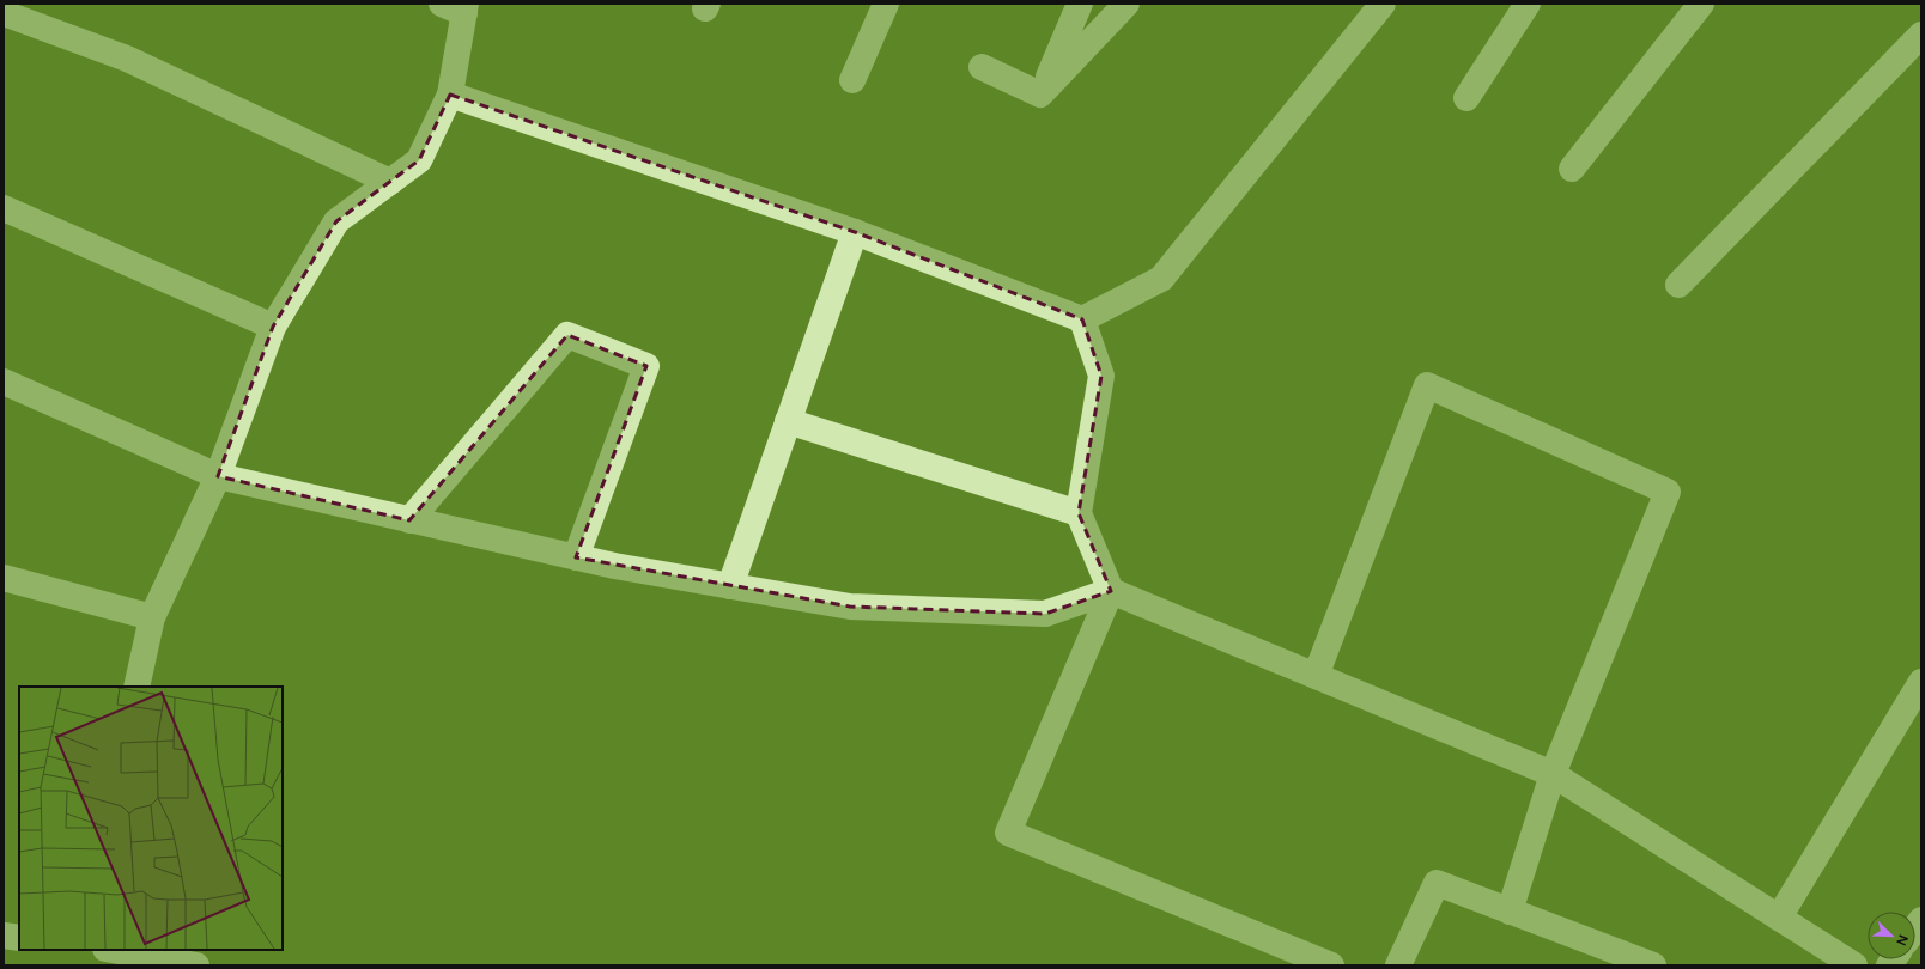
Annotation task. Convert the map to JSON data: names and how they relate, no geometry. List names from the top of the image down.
{
  "north": "bottom right"
}
